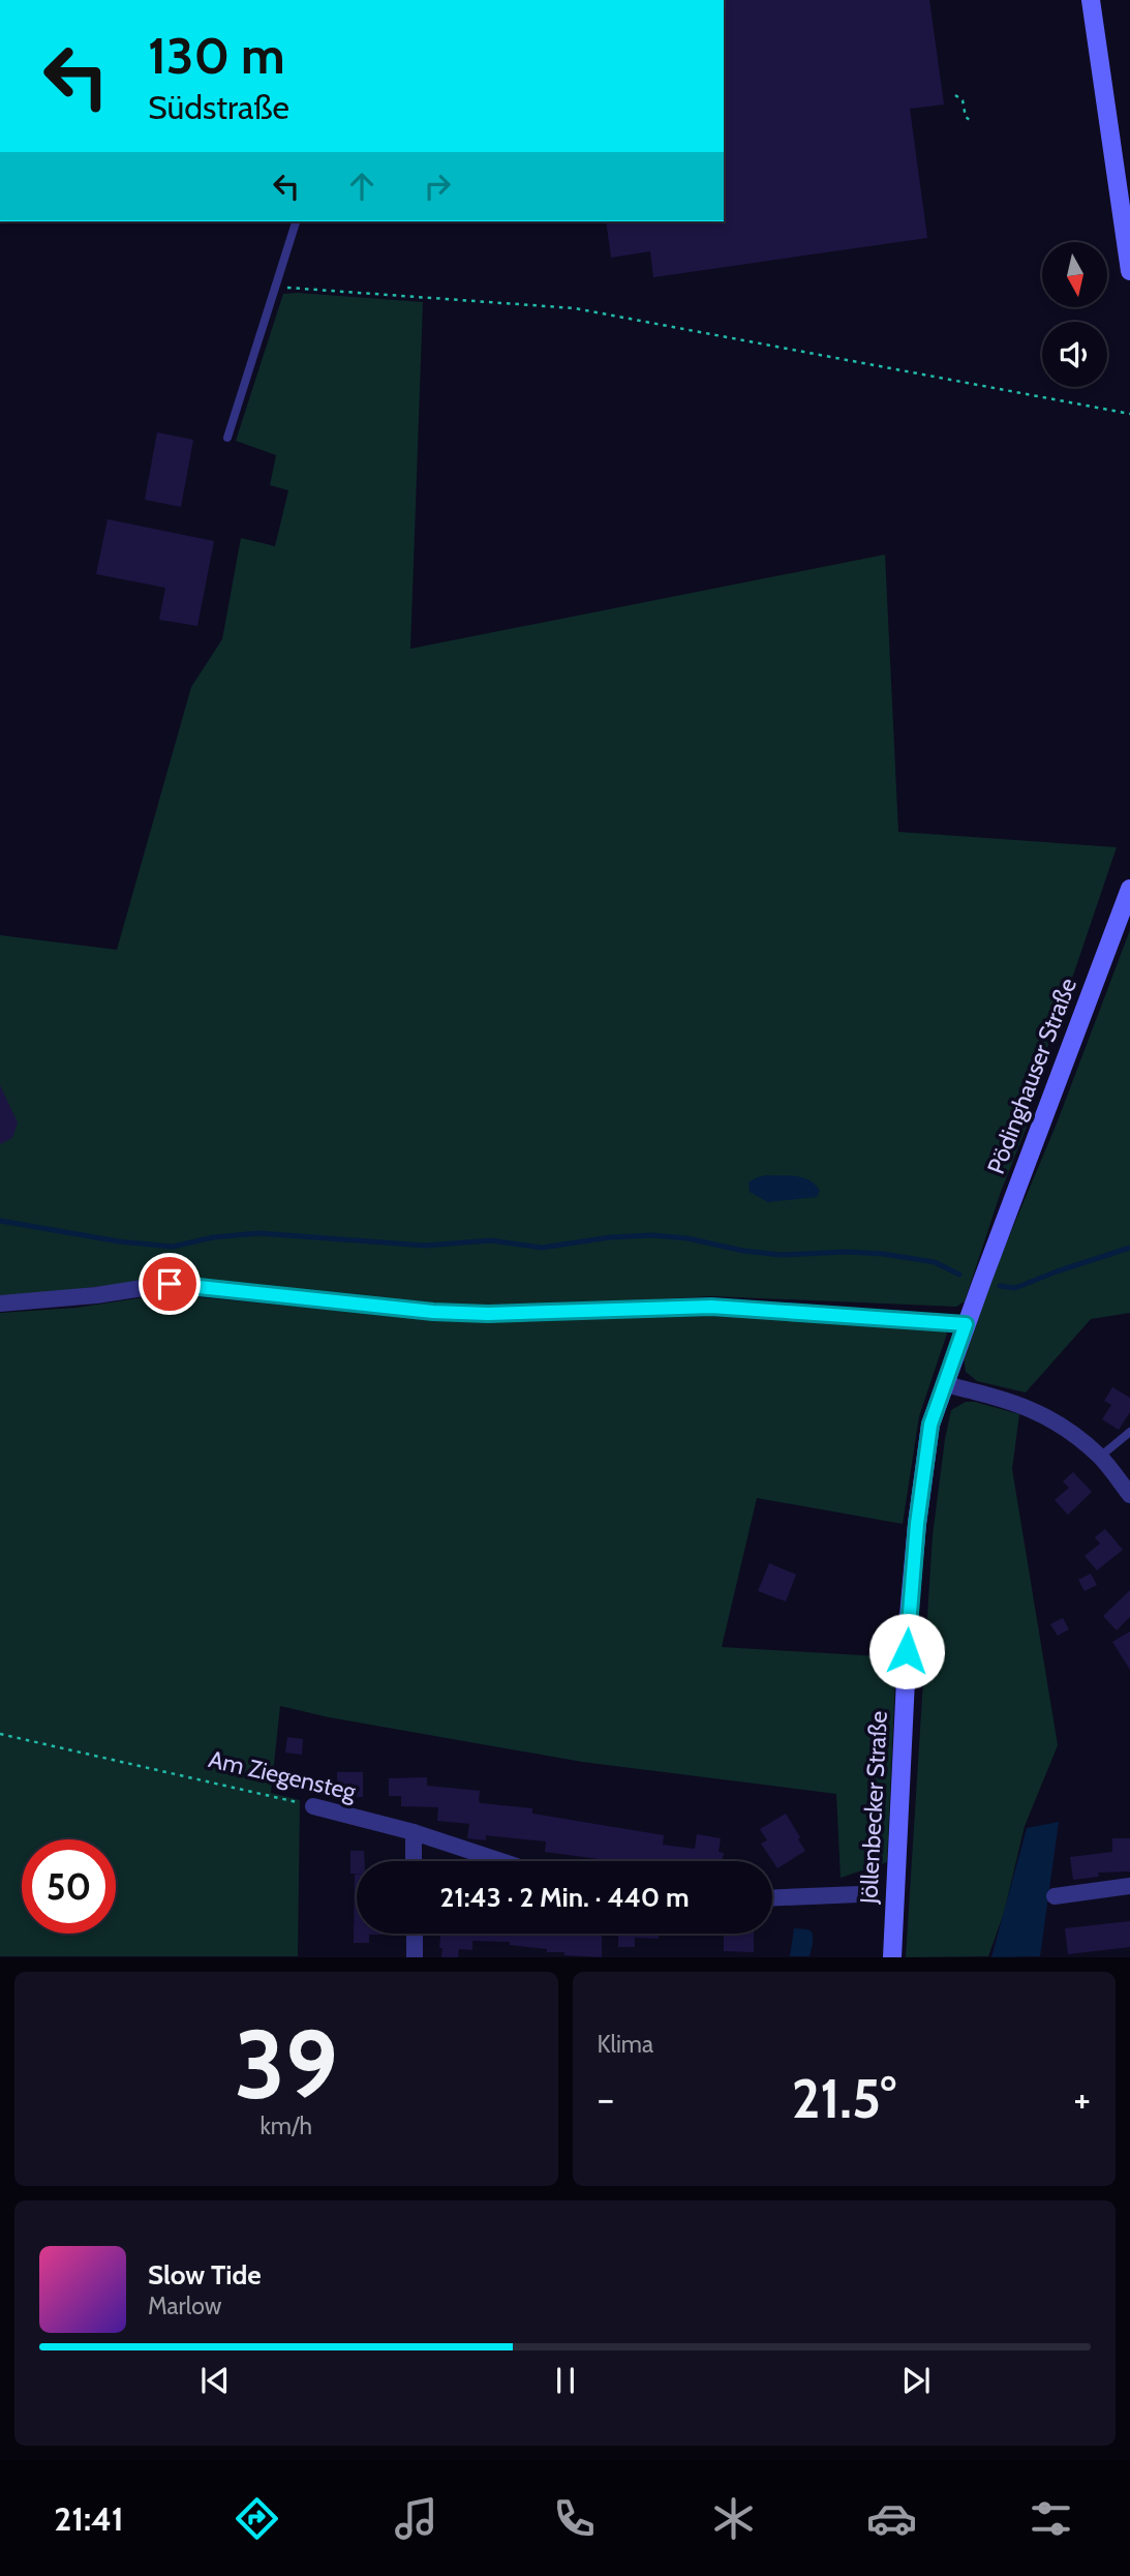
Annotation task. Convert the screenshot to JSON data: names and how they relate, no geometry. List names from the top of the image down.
{
  "streets": {
    "main road": ["Pödinghauser Straße", "Jöllenbecker Straße"],
    "street": ["Am Ziegensteg"]
  },
  "crossings": [
    ["Pödinghauser Straße", "Jöllenbecker Straße"]
  ],
  "north": "bottom",
  "page": {
    "turn": ["130 m", "Südstraße"],
    "limit": "50",
    "trip": "21:43 · 2 Min. · 440 m",
    "tile": [
      ["39", "km/h"],
      "Klima"
    ],
    "heat": ["−", "21.5°", "+"],
    "song": ["Slow Tide", "Marlow"],
    "tabs": "21:41"
  }
}
